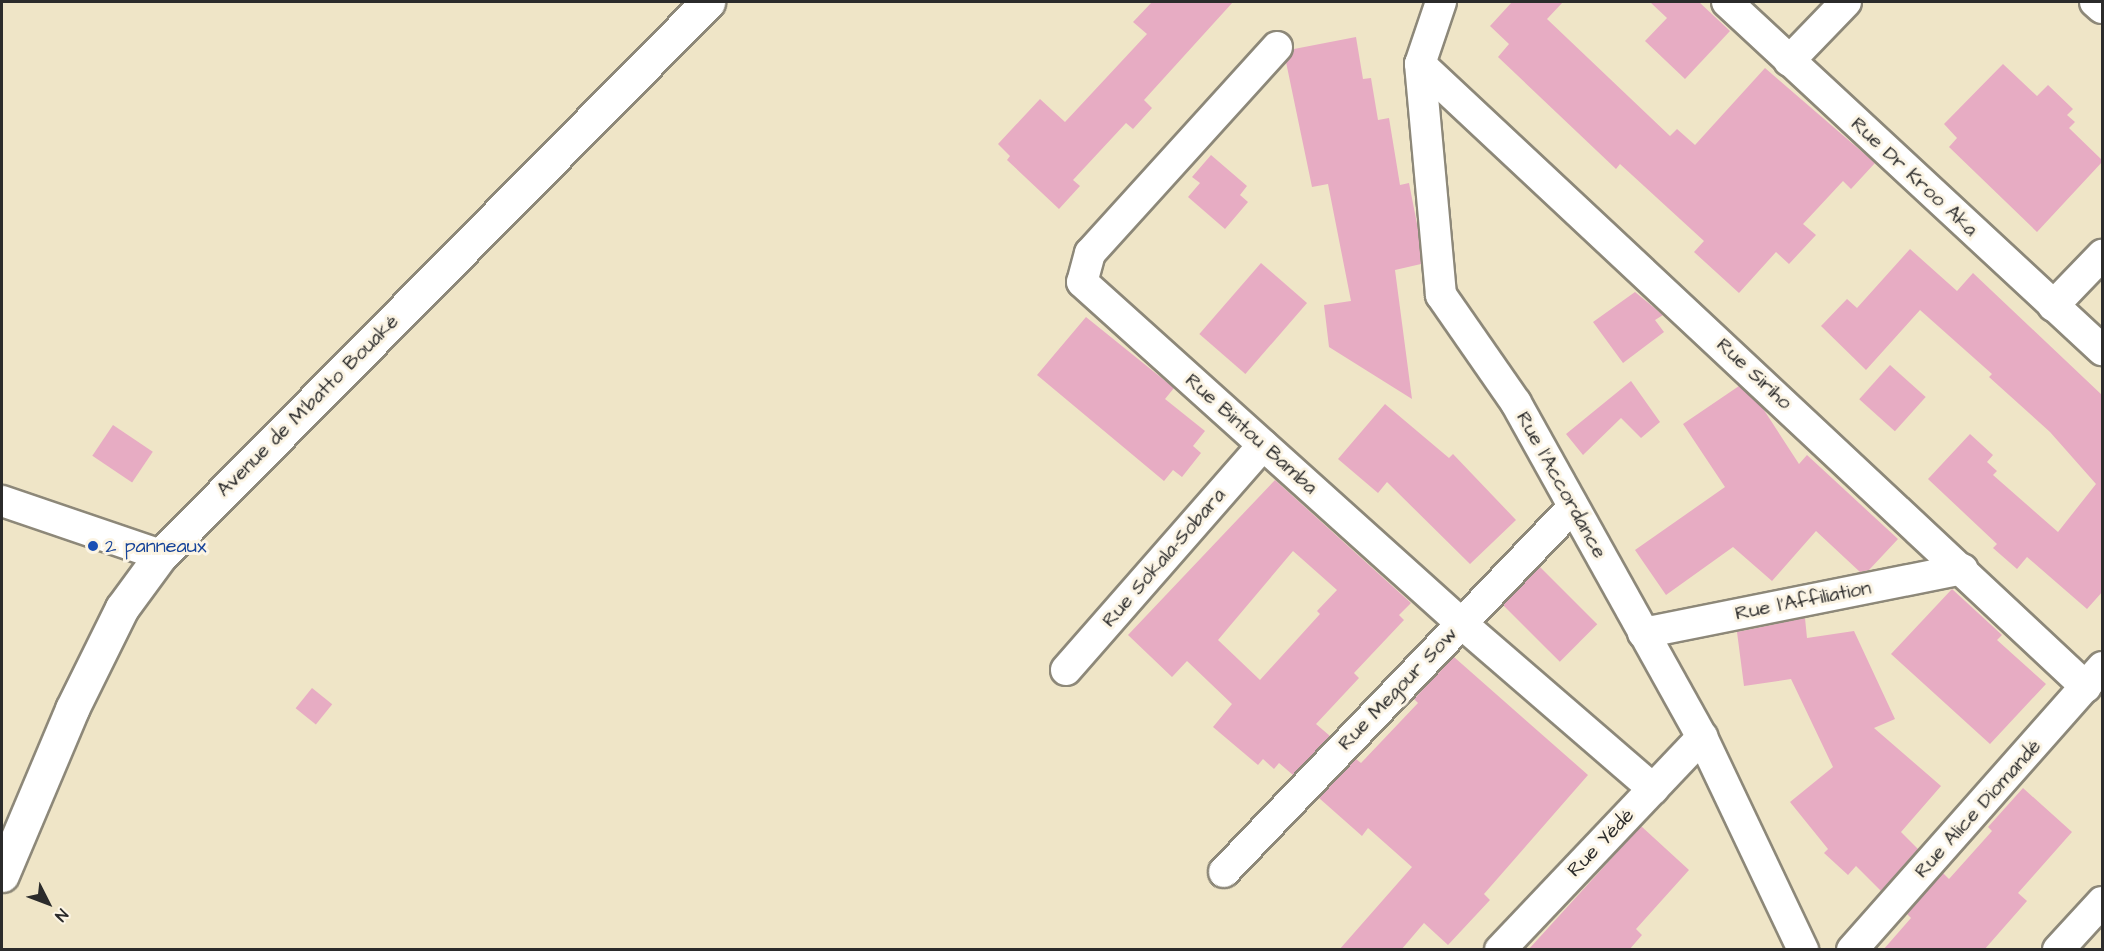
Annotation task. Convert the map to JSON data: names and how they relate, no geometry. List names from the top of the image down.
{
  "streets": {
    "street": [
      "Rue Dr Kroo Aka",
      "Rue Siriho",
      "Avenue de M'batto Bouaké",
      "Rue Bintou Bamba",
      "Rue l'Accordance",
      "Rue Sokala-Sobara",
      "Rue l'Affiliation",
      "Rue Megour Sow",
      "Rue Alice Diomandé",
      "Rue Yédé"
    ]
  },
  "crossings": [
    ["Rue Siriho", "Rue l'Accordance"],
    ["Rue Siriho", "Rue l'Affiliation"],
    ["Rue Siriho", "Rue Alice Diomandé"],
    ["Rue Bintou Bamba", "Rue Sokala-Sobara"],
    ["Rue Bintou Bamba", "Rue Megour Sow"],
    ["Rue Bintou Bamba", "Rue Yédé"],
    ["Rue l'Accordance", "Rue l'Affiliation"],
    ["Rue l'Accordance", "Rue Megour Sow"],
    ["Rue l'Accordance", "Rue Yédé"]
  ],
  "places": ["2 panneaux"],
  "north": "bottom right"
}
